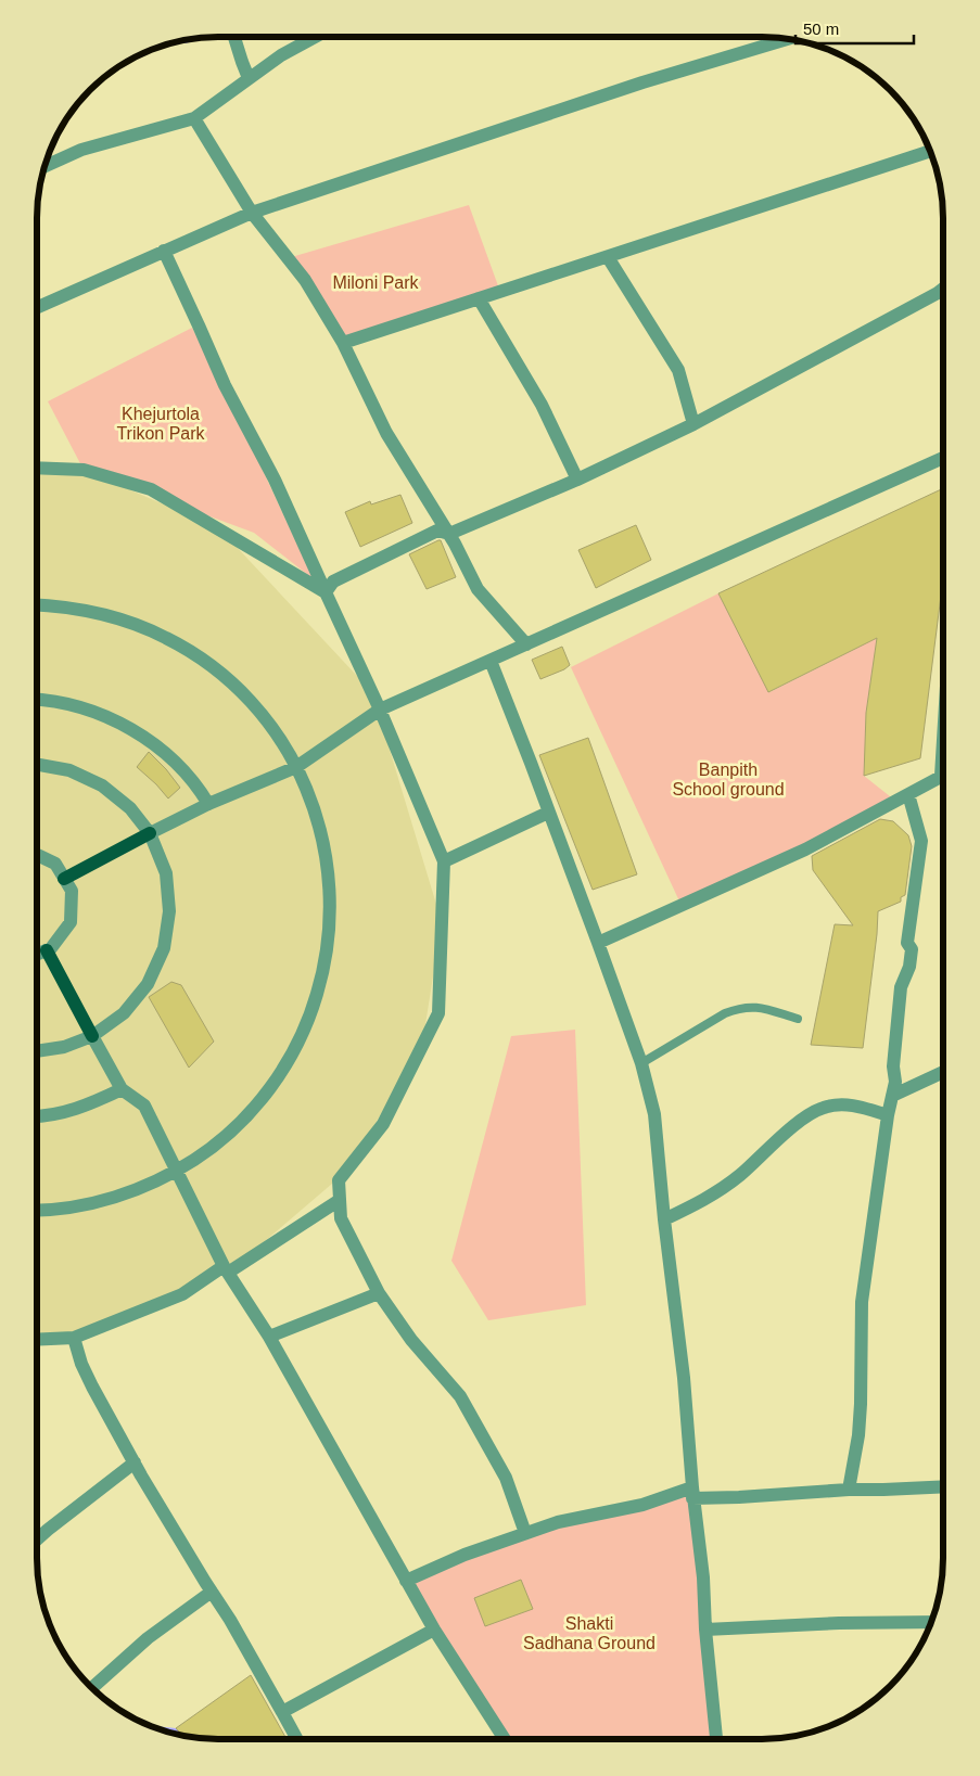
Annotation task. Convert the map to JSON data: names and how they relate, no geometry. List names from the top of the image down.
{
  "parks": [
    "Miloni Park",
    "Khejurtola Trikon Park",
    "Banpith School ground",
    "Shakti Sadhana Ground"
  ],
  "scale_bar": "50 m"
}
